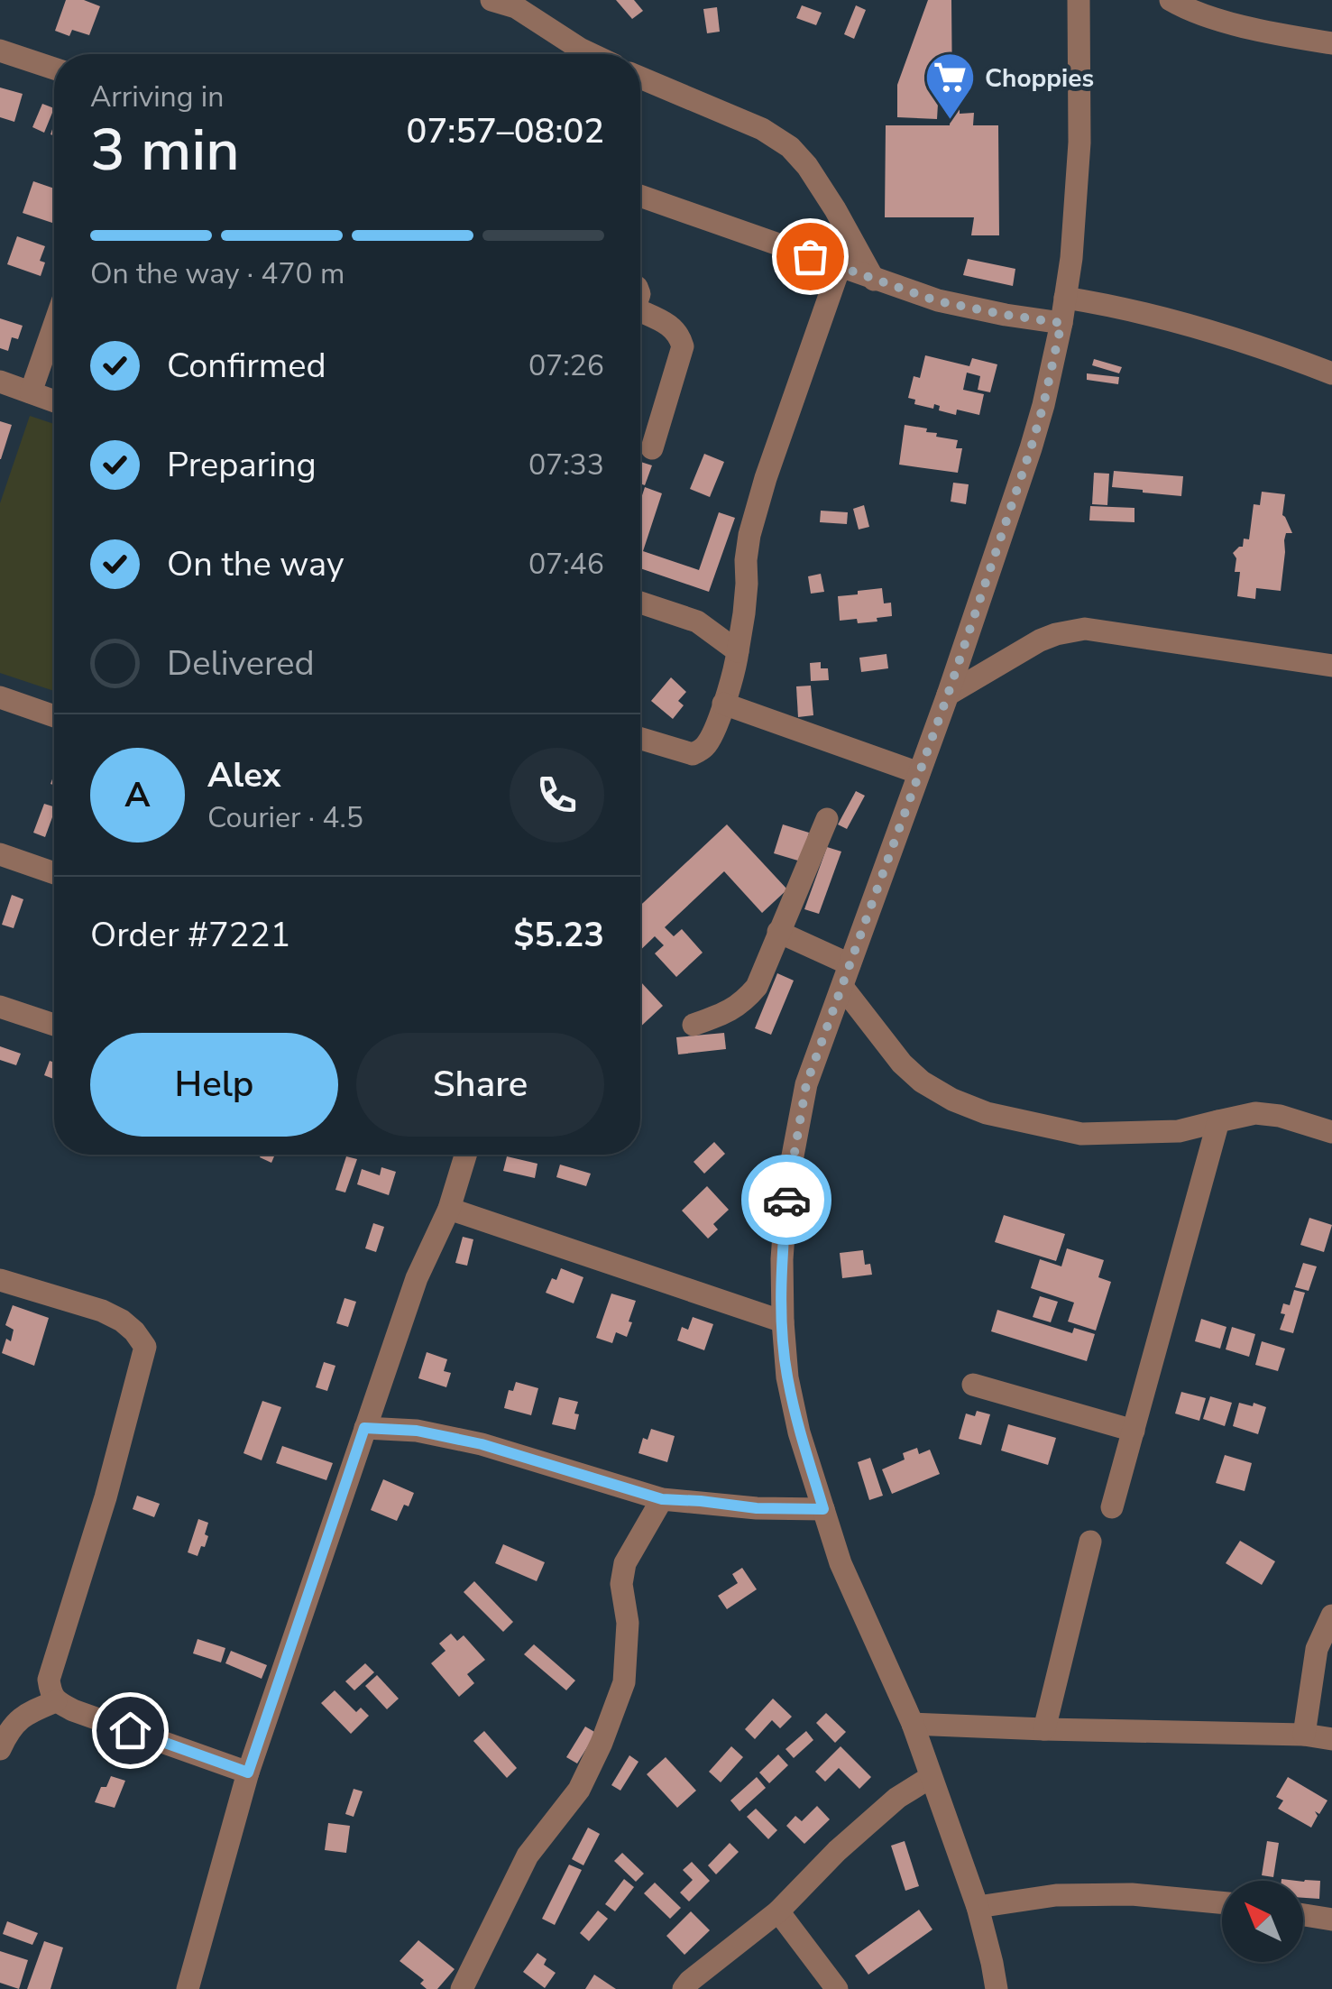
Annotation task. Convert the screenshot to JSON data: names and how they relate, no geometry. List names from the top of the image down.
{
  "places": {
    "supermarket": ["Choppies"]
  },
  "north": "top left",
  "page": {
    "heading": ["3 min", "Arriving in", "07:57–08:02"],
    "panel": [
      "Alex",
      "Courier · 4.5",
      "Order #7221",
      "$5.23"
    ],
    "bar": "On the way · 470 m",
    "list": [
      ["Confirmed", "07:26"],
      ["Preparing", "07:33"],
      ["On the way", "07:46"],
      "Delivered"
    ],
    "round": "A",
    "buttons": ["Help", "Share"]
  }
}
